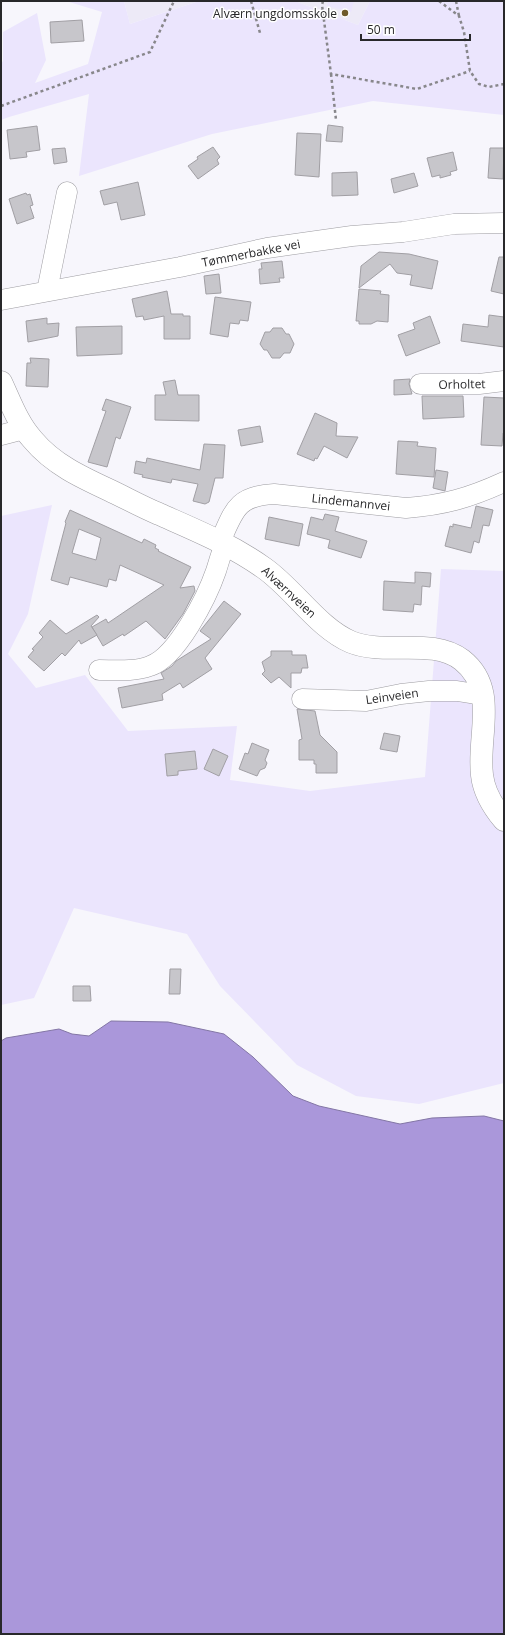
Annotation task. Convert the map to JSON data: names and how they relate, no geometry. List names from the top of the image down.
{
  "streets": {
    "main road": ["Alværnveien"],
    "street": [
      "Tømmerbakke vei",
      "Orholtet",
      "Lindemannvei",
      "Leinveien"
    ]
  },
  "crossings": [
    ["Lindemannvei", "Alværnveien"],
    ["Alværnveien", "Leinveien"]
  ],
  "places": ["Alværn ungdomsskole"],
  "scale_bar": "50 m"
}
